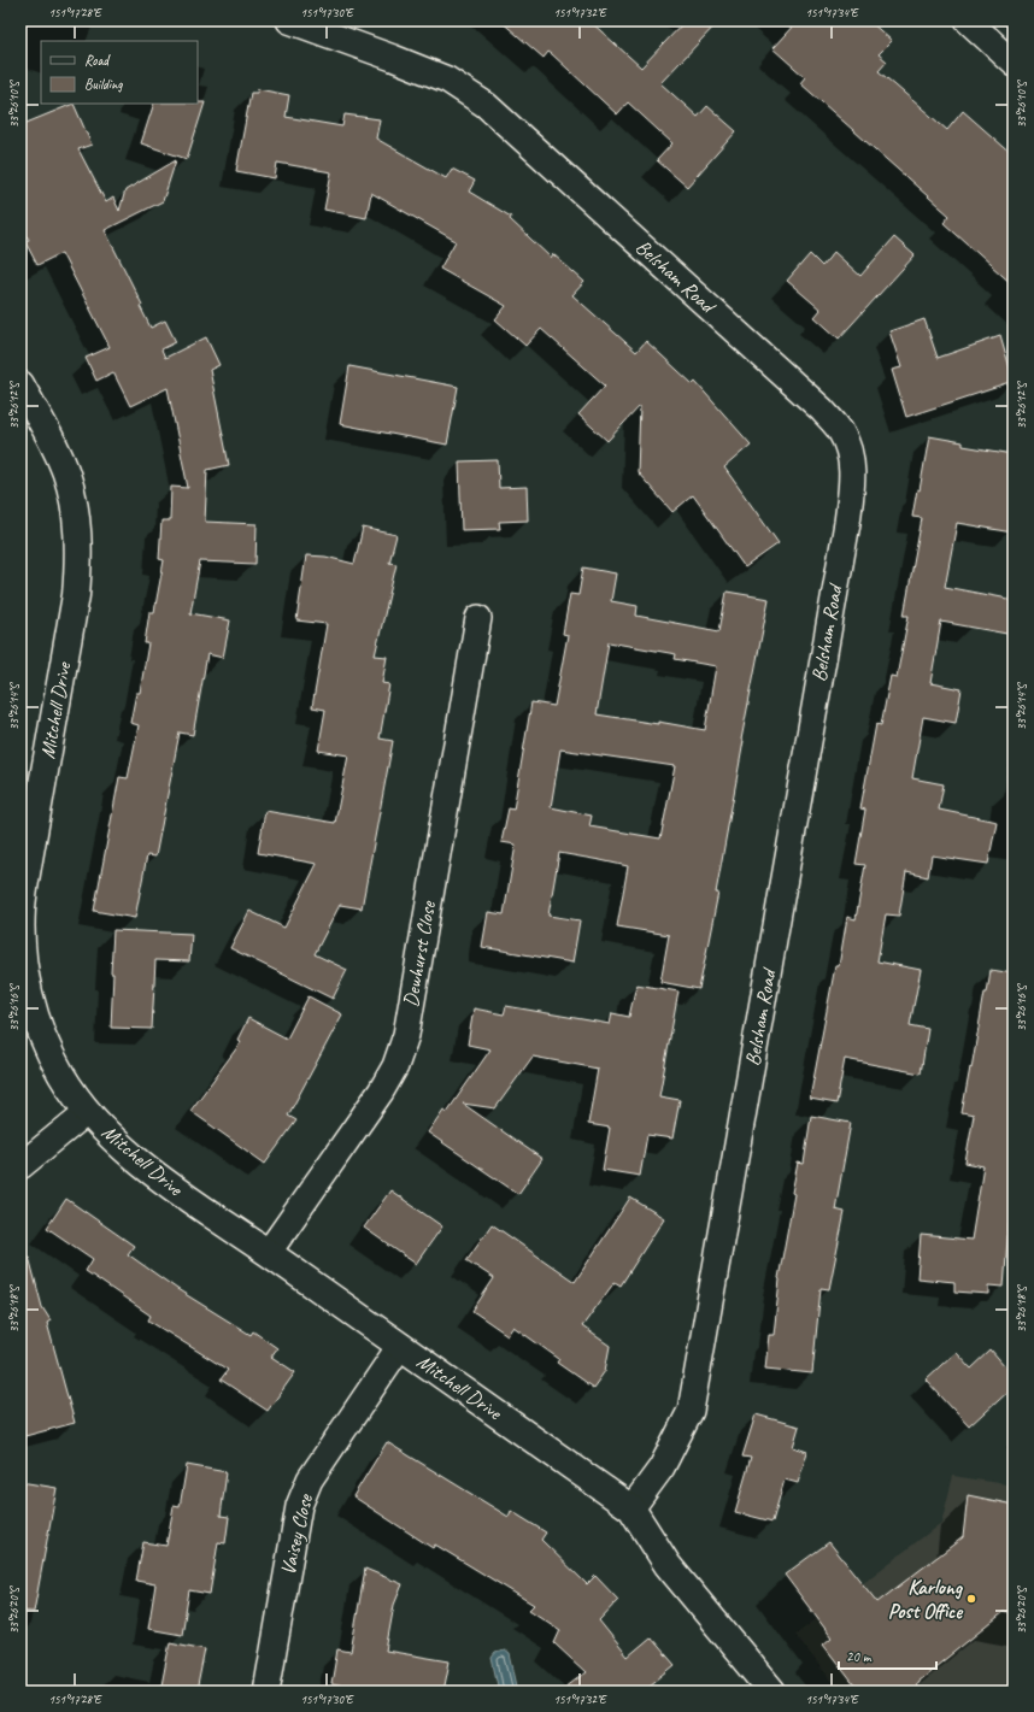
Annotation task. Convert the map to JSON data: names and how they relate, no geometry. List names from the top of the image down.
{
  "streets": {
    "street": [
      "Belsham Road",
      "Mitchell Drive",
      "Dewhurst Close",
      "Vaisey Close"
    ]
  },
  "crossings": [
    ["Belsham Road", "Mitchell Drive"],
    ["Mitchell Drive", "Dewhurst Close"],
    ["Mitchell Drive", "Vaisey Close"]
  ],
  "places": ["Karlong Post Office"],
  "legend": ["Road", "Building"],
  "scale_bar": "20 m",
  "coordinates": [
    "151°17'28\"E",
    "151°17'30\"E",
    "151°17'32\"E",
    "151°17'34\"E",
    "33°26'10\"S",
    "33°26'12\"S",
    "33°26'14\"S",
    "33°26'16\"S",
    "33°26'18\"S",
    "33°26'20\"S"
  ]
}
